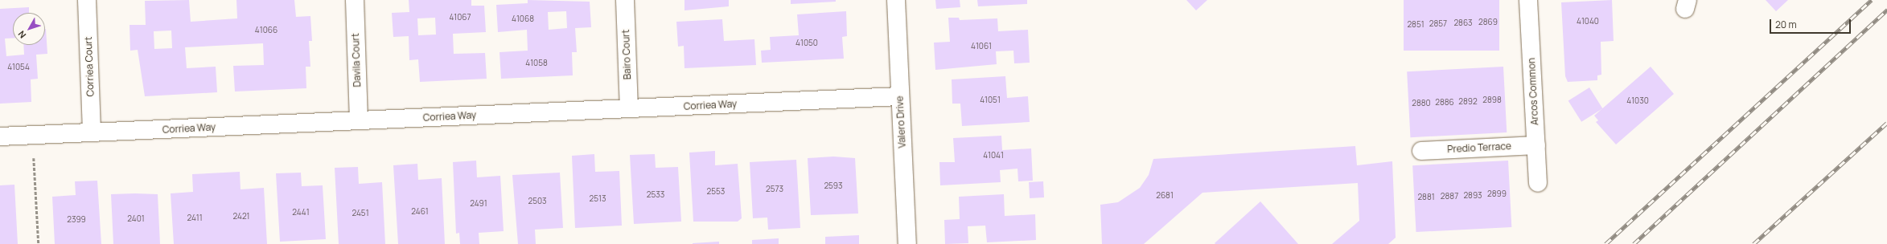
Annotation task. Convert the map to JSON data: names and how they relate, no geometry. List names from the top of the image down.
{
  "streets": {
    "street": [
      "Bairo Court",
      "Davila Court",
      "Corriea Court",
      "Arcos Common",
      "Corriea Way",
      "Valero Drive",
      "Predio Terrace"
    ]
  },
  "crossings": [
    ["Bairo Court", "Corriea Way"],
    ["Davila Court", "Corriea Way"],
    ["Corriea Court", "Corriea Way"],
    ["Arcos Common", "Predio Terrace"],
    ["Corriea Way", "Valero Drive"]
  ],
  "house_numbers": [
    "41067",
    "41068",
    "41040",
    "2869",
    "2863",
    "2857",
    "2851",
    "41066",
    "41050",
    "41061",
    "41058",
    "41054",
    "41051",
    "2898",
    "41030",
    "2892",
    "2886",
    "2880",
    "41041",
    "2593",
    "2573",
    "2553",
    "2899",
    "2533",
    "2681",
    "2893",
    "2887",
    "2881",
    "2513",
    "2503",
    "2491",
    "2461",
    "2441",
    "2451",
    "2421",
    "2411",
    "2401",
    "2399"
  ],
  "scale_bar": "20 m",
  "north": "bottom left"
}
